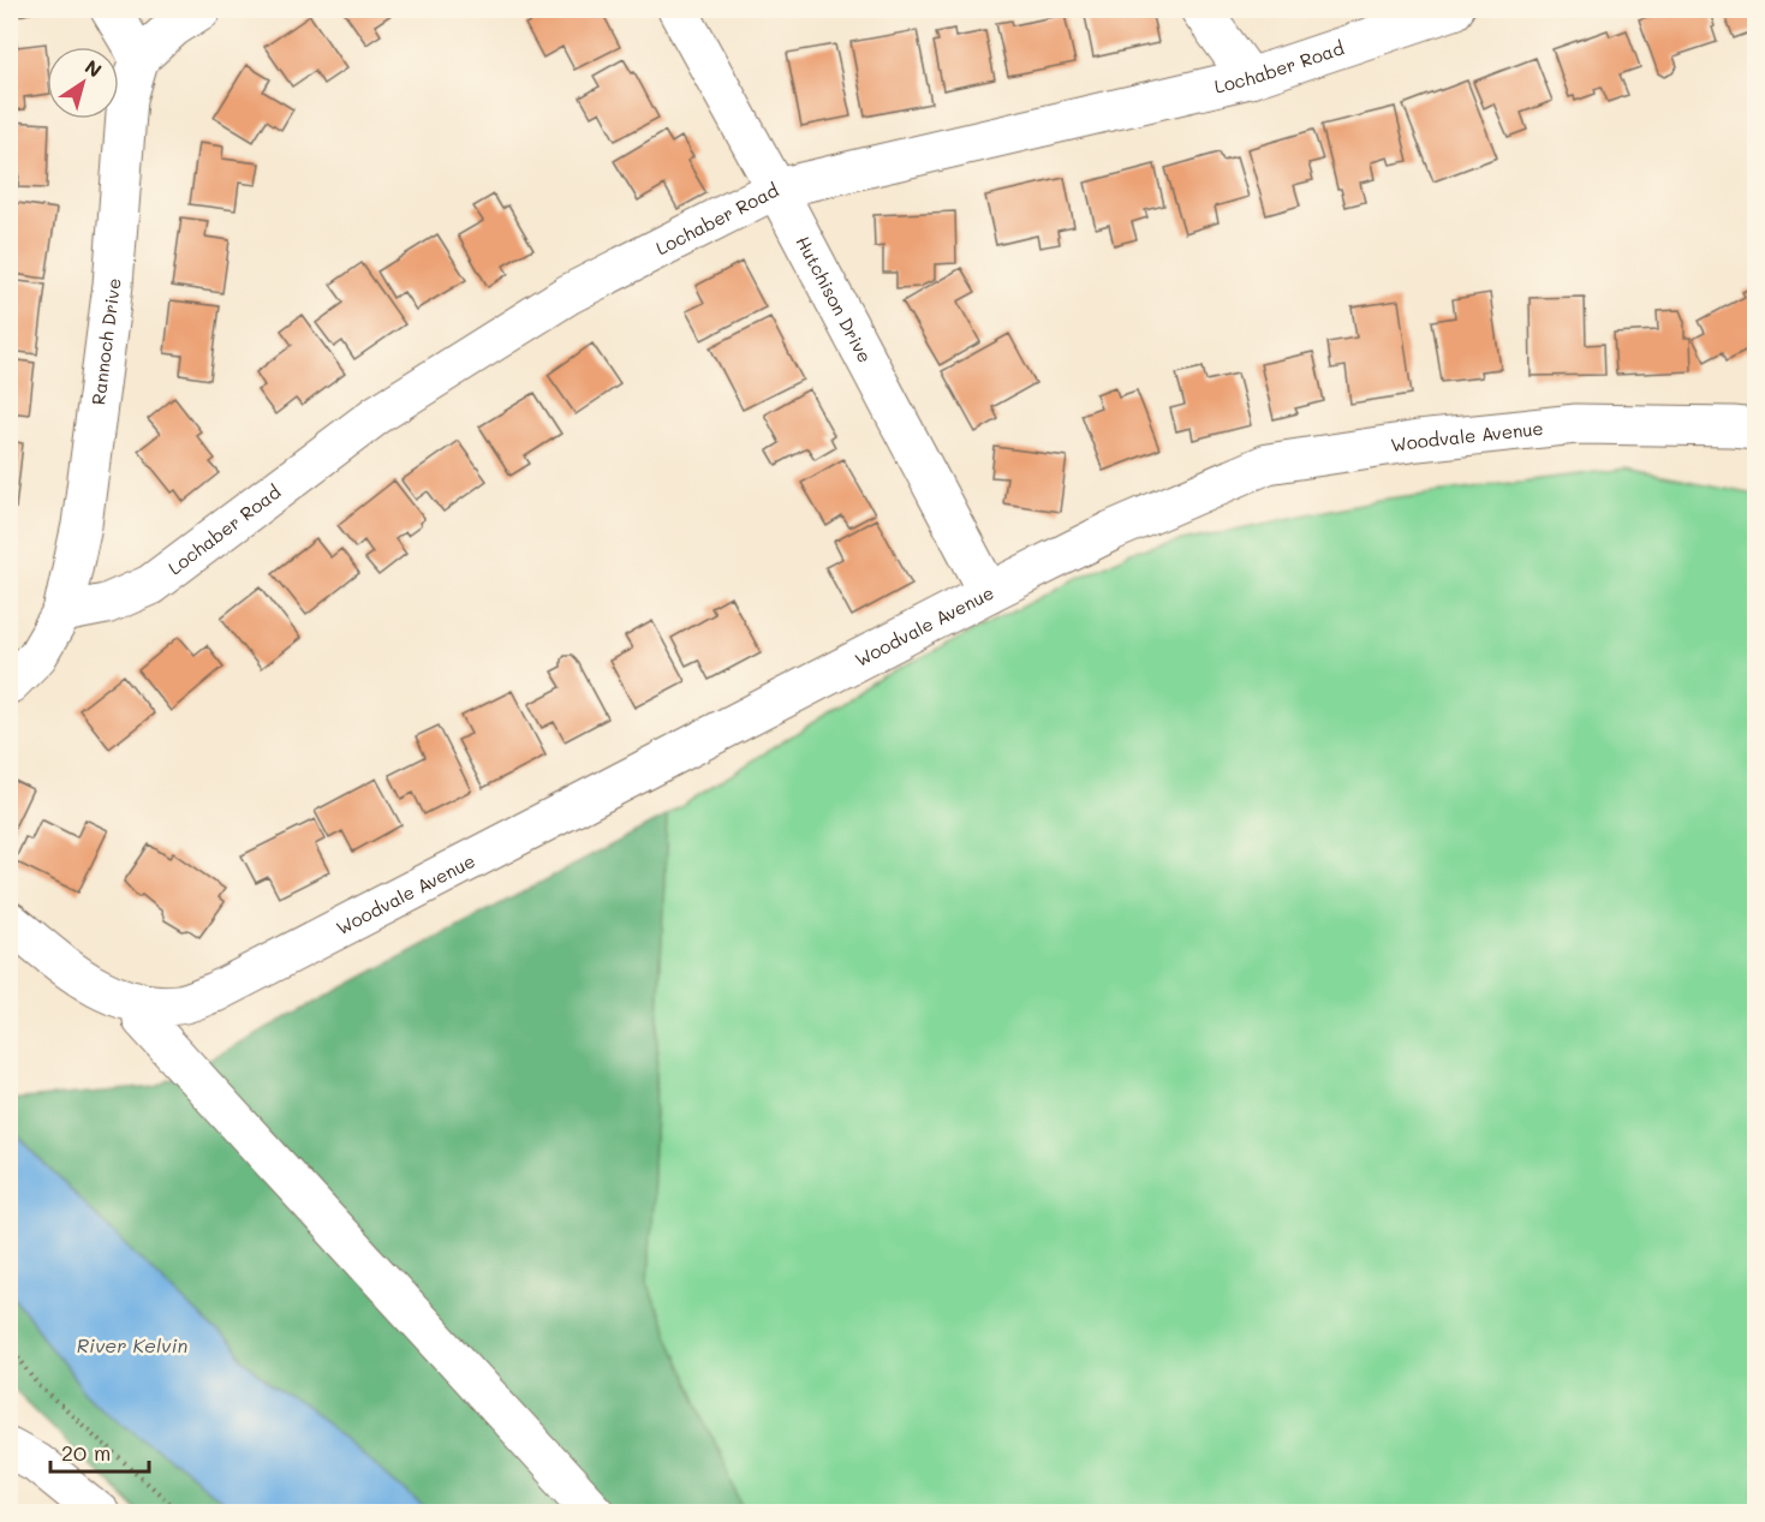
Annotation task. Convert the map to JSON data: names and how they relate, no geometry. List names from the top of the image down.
{
  "streets": {
    "street": [
      "Lochaber Road",
      "Hutchison Drive",
      "Rannoch Drive",
      "Woodvale Avenue"
    ]
  },
  "crossings": [
    ["Lochaber Road", "Hutchison Drive"],
    ["Lochaber Road", "Rannoch Drive"],
    ["Hutchison Drive", "Woodvale Avenue"]
  ],
  "water": ["River Kelvin"],
  "scale_bar": "20 m",
  "north": "top right"
}
